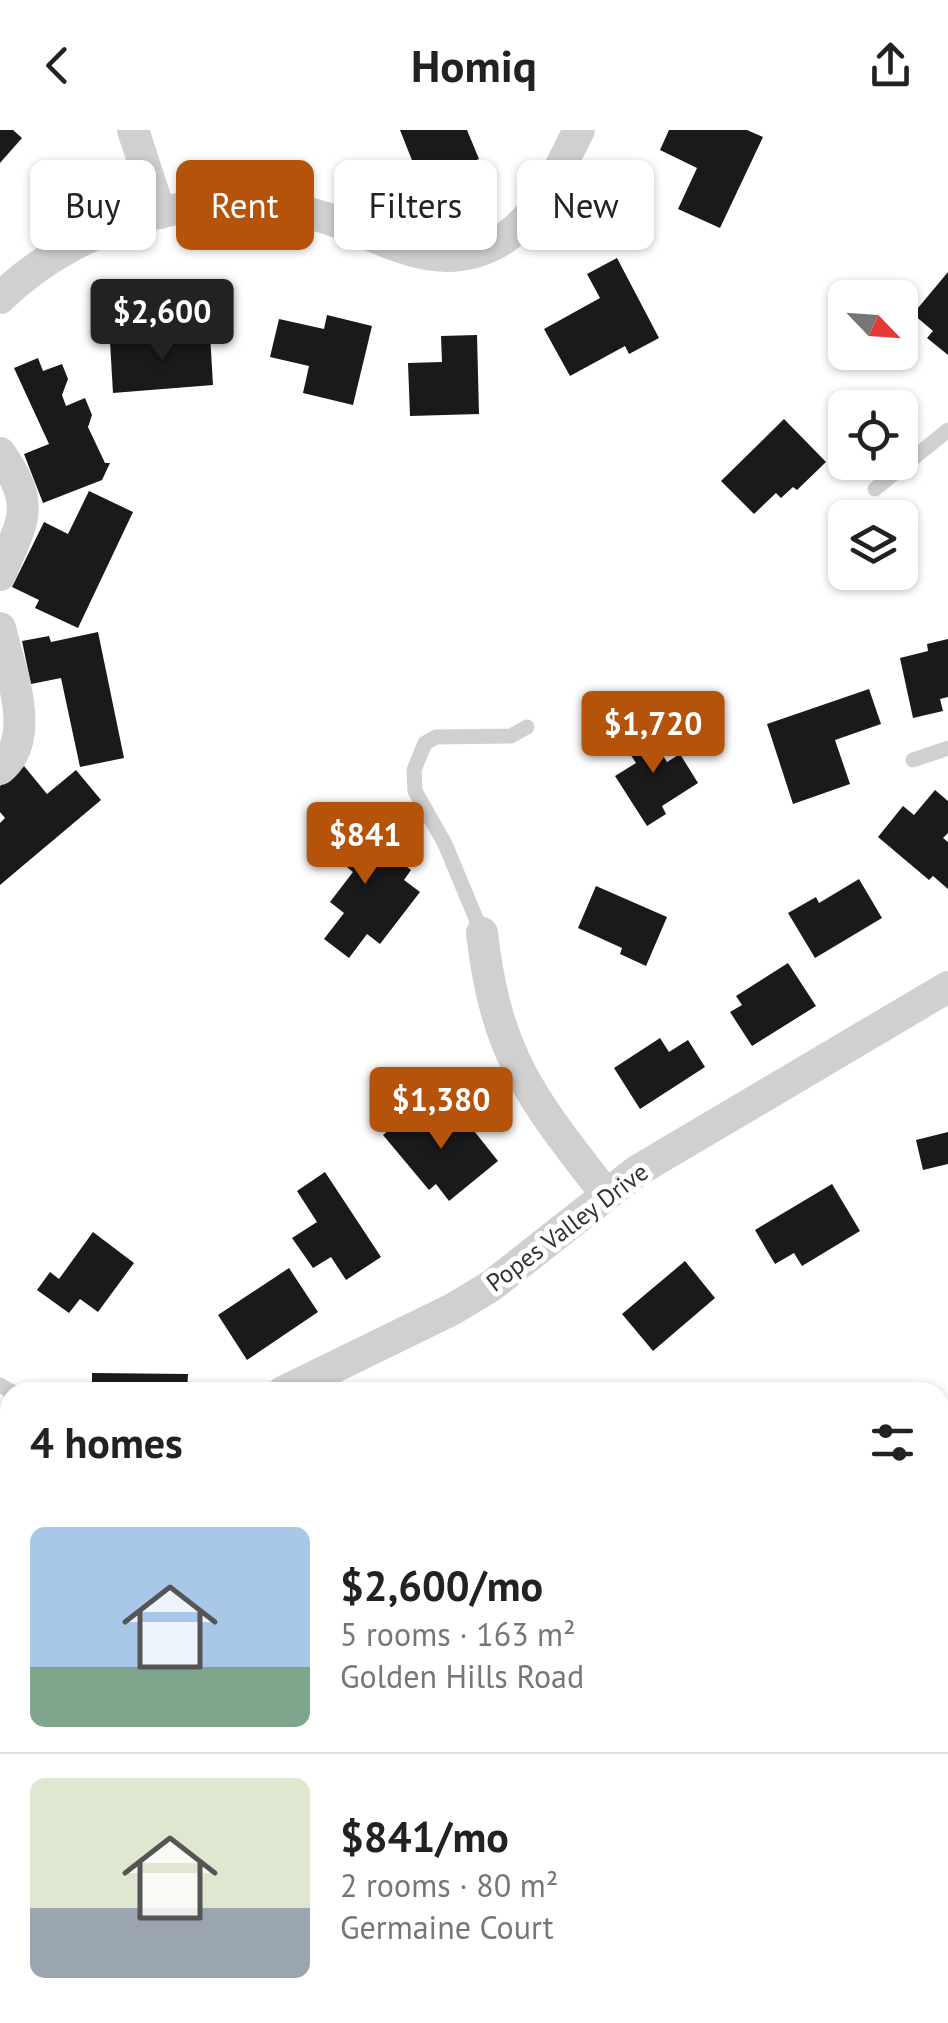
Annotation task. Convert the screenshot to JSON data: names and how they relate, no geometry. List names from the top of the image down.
{
  "streets": {
    "street": ["Popes Valley Drive"]
  },
  "north": "bottom right",
  "page": {
    "header": "Homiq",
    "chip": [
      "Buy",
      "Rent",
      "Filters",
      "New"
    ],
    "price": [
      "$2,600",
      "$1,720",
      "$841",
      "$1,380"
    ],
    "heading": "4 homes",
    "list": [
      {
        "name": "$2,600/mo",
        "note": "5 rooms · 163 m² · Golden Hills Road"
      },
      {
        "name": "$841/mo",
        "note": "2 rooms · 80 m² · Germaine Court"
      }
    ]
  }
}
